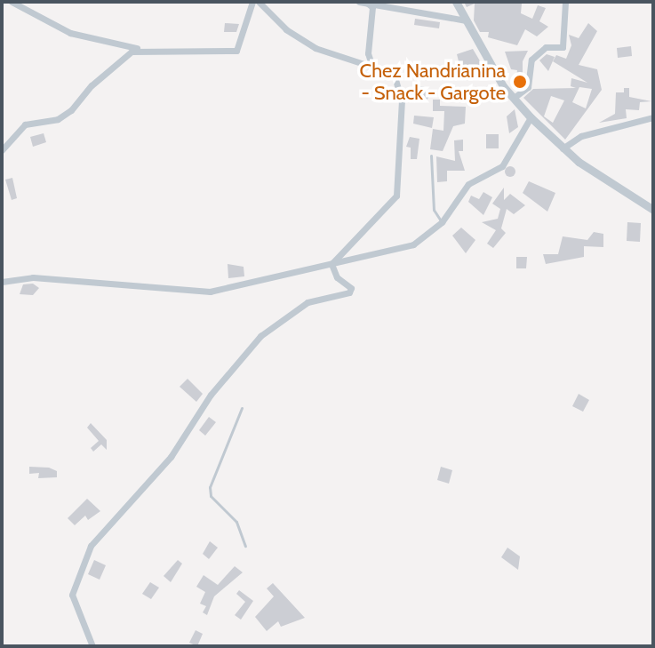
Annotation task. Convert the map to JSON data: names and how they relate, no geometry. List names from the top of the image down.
{
  "places": ["Chez Nandrianina - Snack - Gargote"]
}
